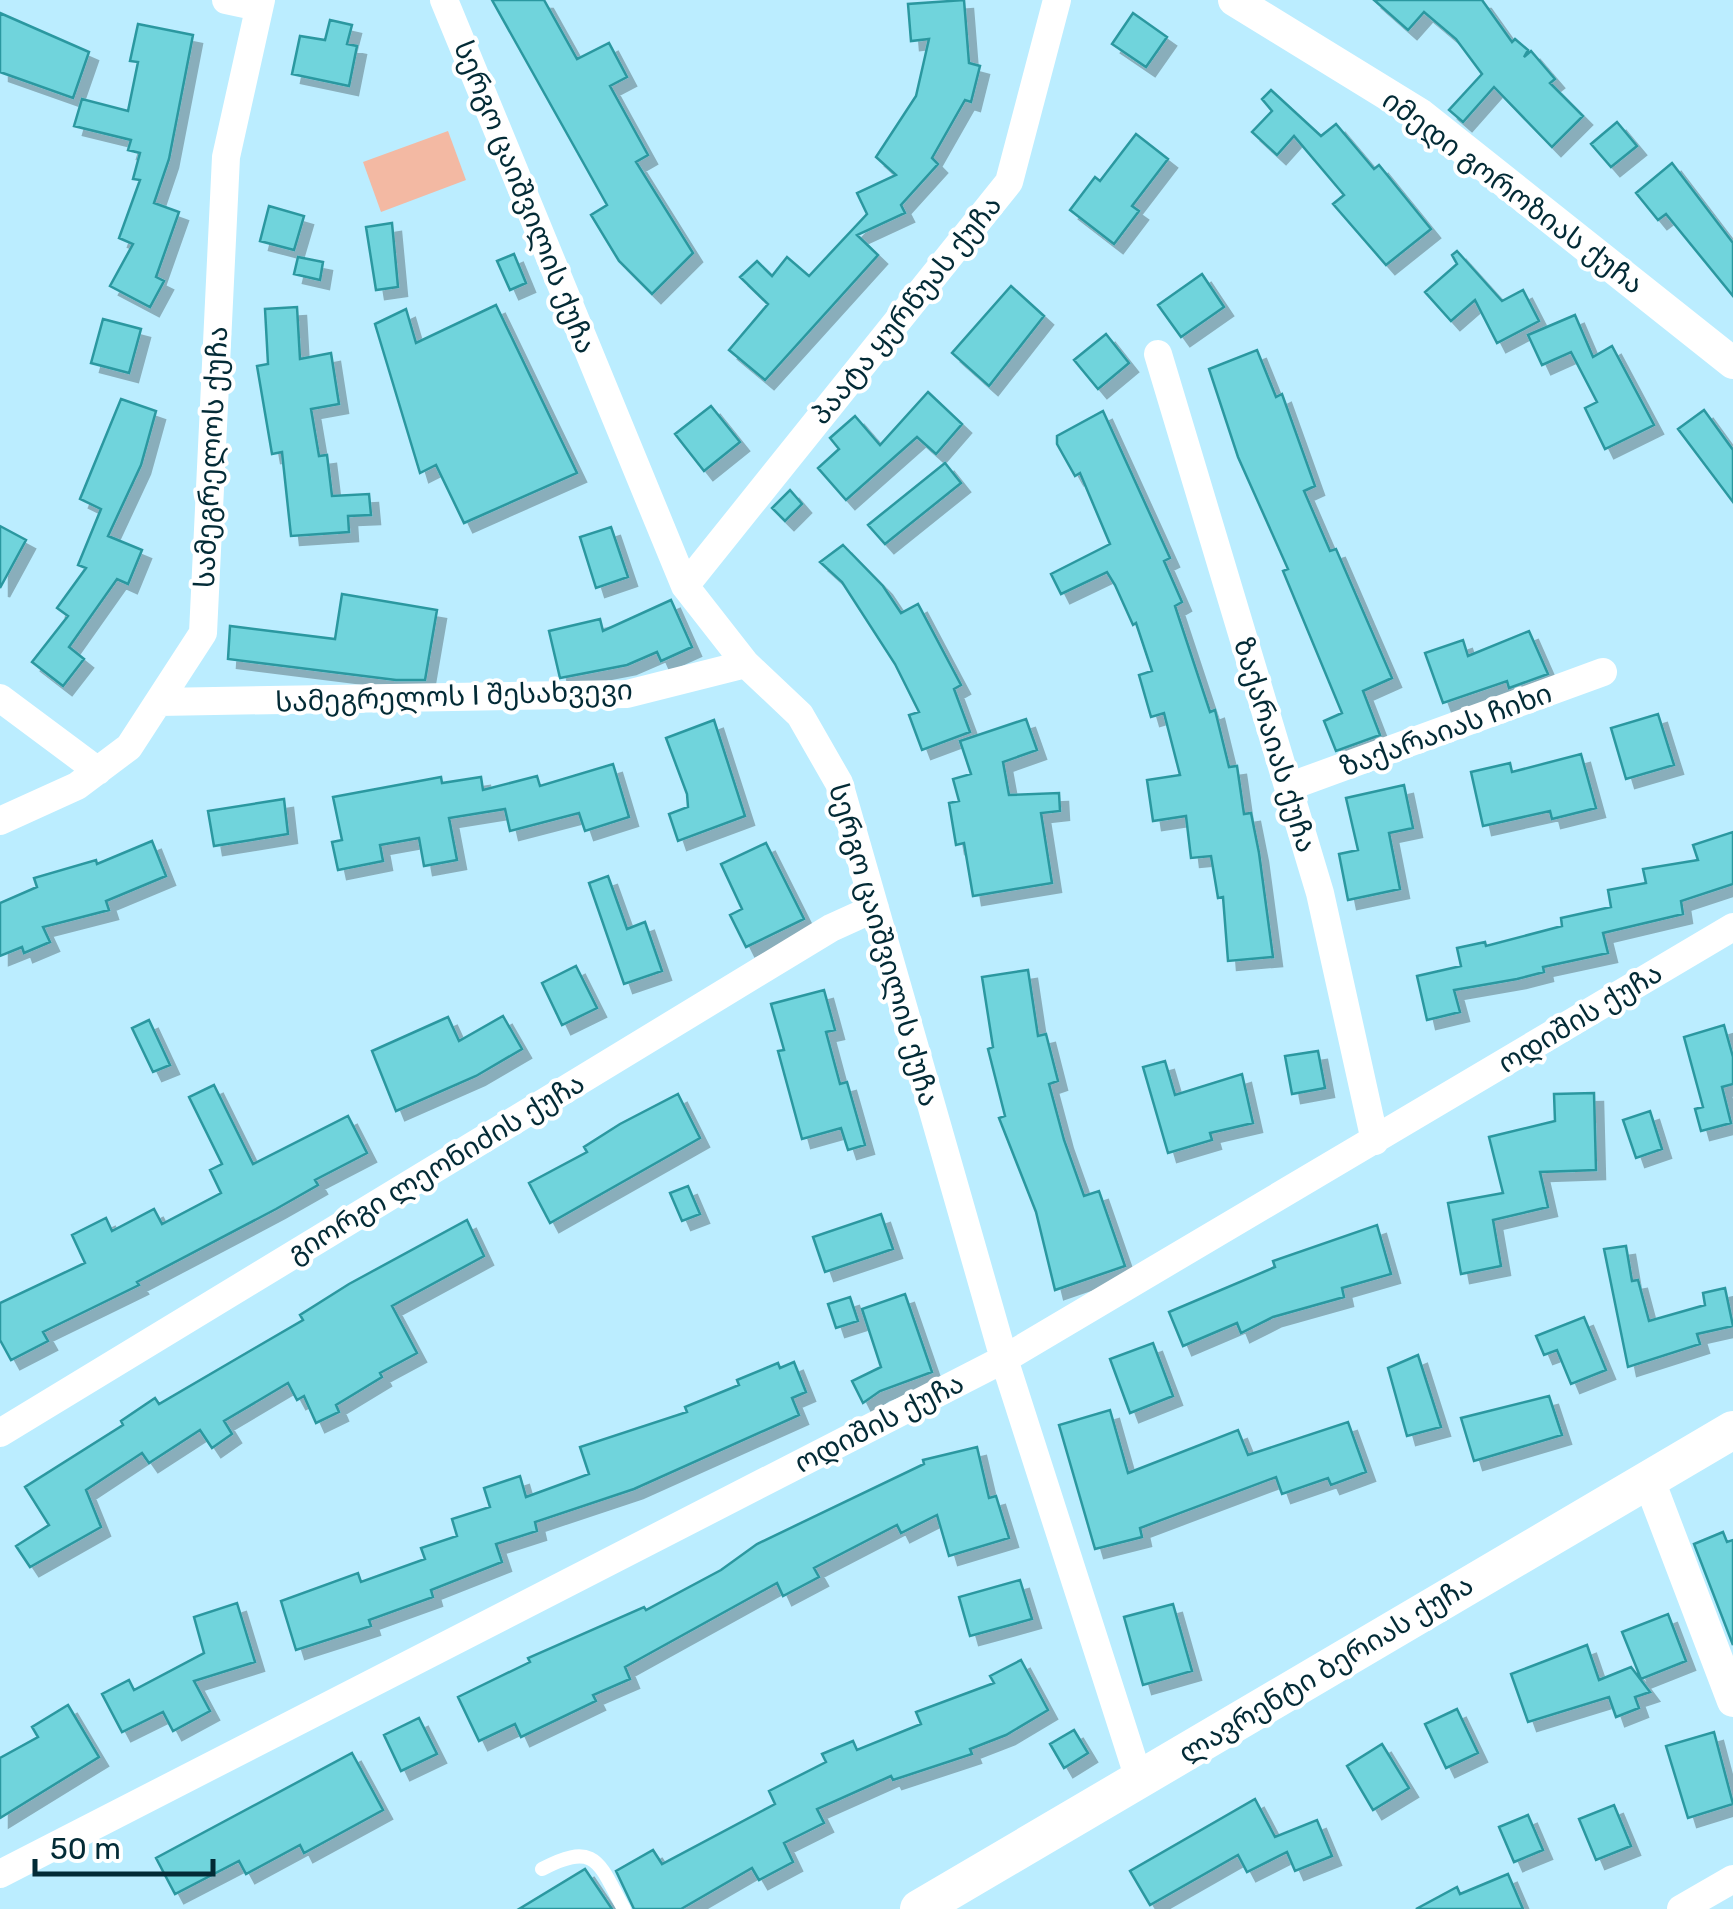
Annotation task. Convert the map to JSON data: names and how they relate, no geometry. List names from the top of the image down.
{
  "streets": {
    "main road": ["ლავრენტი ბერიას ქუჩა"],
    "street": [
      "იმედი გოროზიას ქუჩა",
      "სერგო ცაიშვილის ქუჩა",
      "პაატა ყურწუას ქუჩა",
      "სამეგრელოს ქუჩა",
      "სამეგრელოს I შესახვევი",
      "ზაქარაიას ჩიხი",
      "ზაქარაიას ქუჩა",
      "ოდიშის ქუჩა",
      "გიორგი ლეონიძის ქუჩა"
    ]
  },
  "crossings": [
    ["სერგო ცაიშვილის ქუჩა", "პაატა ყურწუას ქუჩა"],
    ["სერგო ცაიშვილის ქუჩა", "სამეგრელოს I შესახვევი"],
    ["სერგო ცაიშვილის ქუჩა", "ოდიშის ქუჩა"],
    ["სერგო ცაიშვილის ქუჩა", "გიორგი ლეონიძის ქუჩა"],
    ["სერგო ცაიშვილის ქუჩა", "ლავრენტი ბერიას ქუჩა"],
    ["სამეგრელოს ქუჩა", "სამეგრელოს I შესახვევი"],
    ["ზაქარაიას ჩიხი", "ზაქარაიას ქუჩა"],
    ["ზაქარაიას ქუჩა", "ოდიშის ქუჩა"]
  ],
  "scale_bar": "50 m"
}
